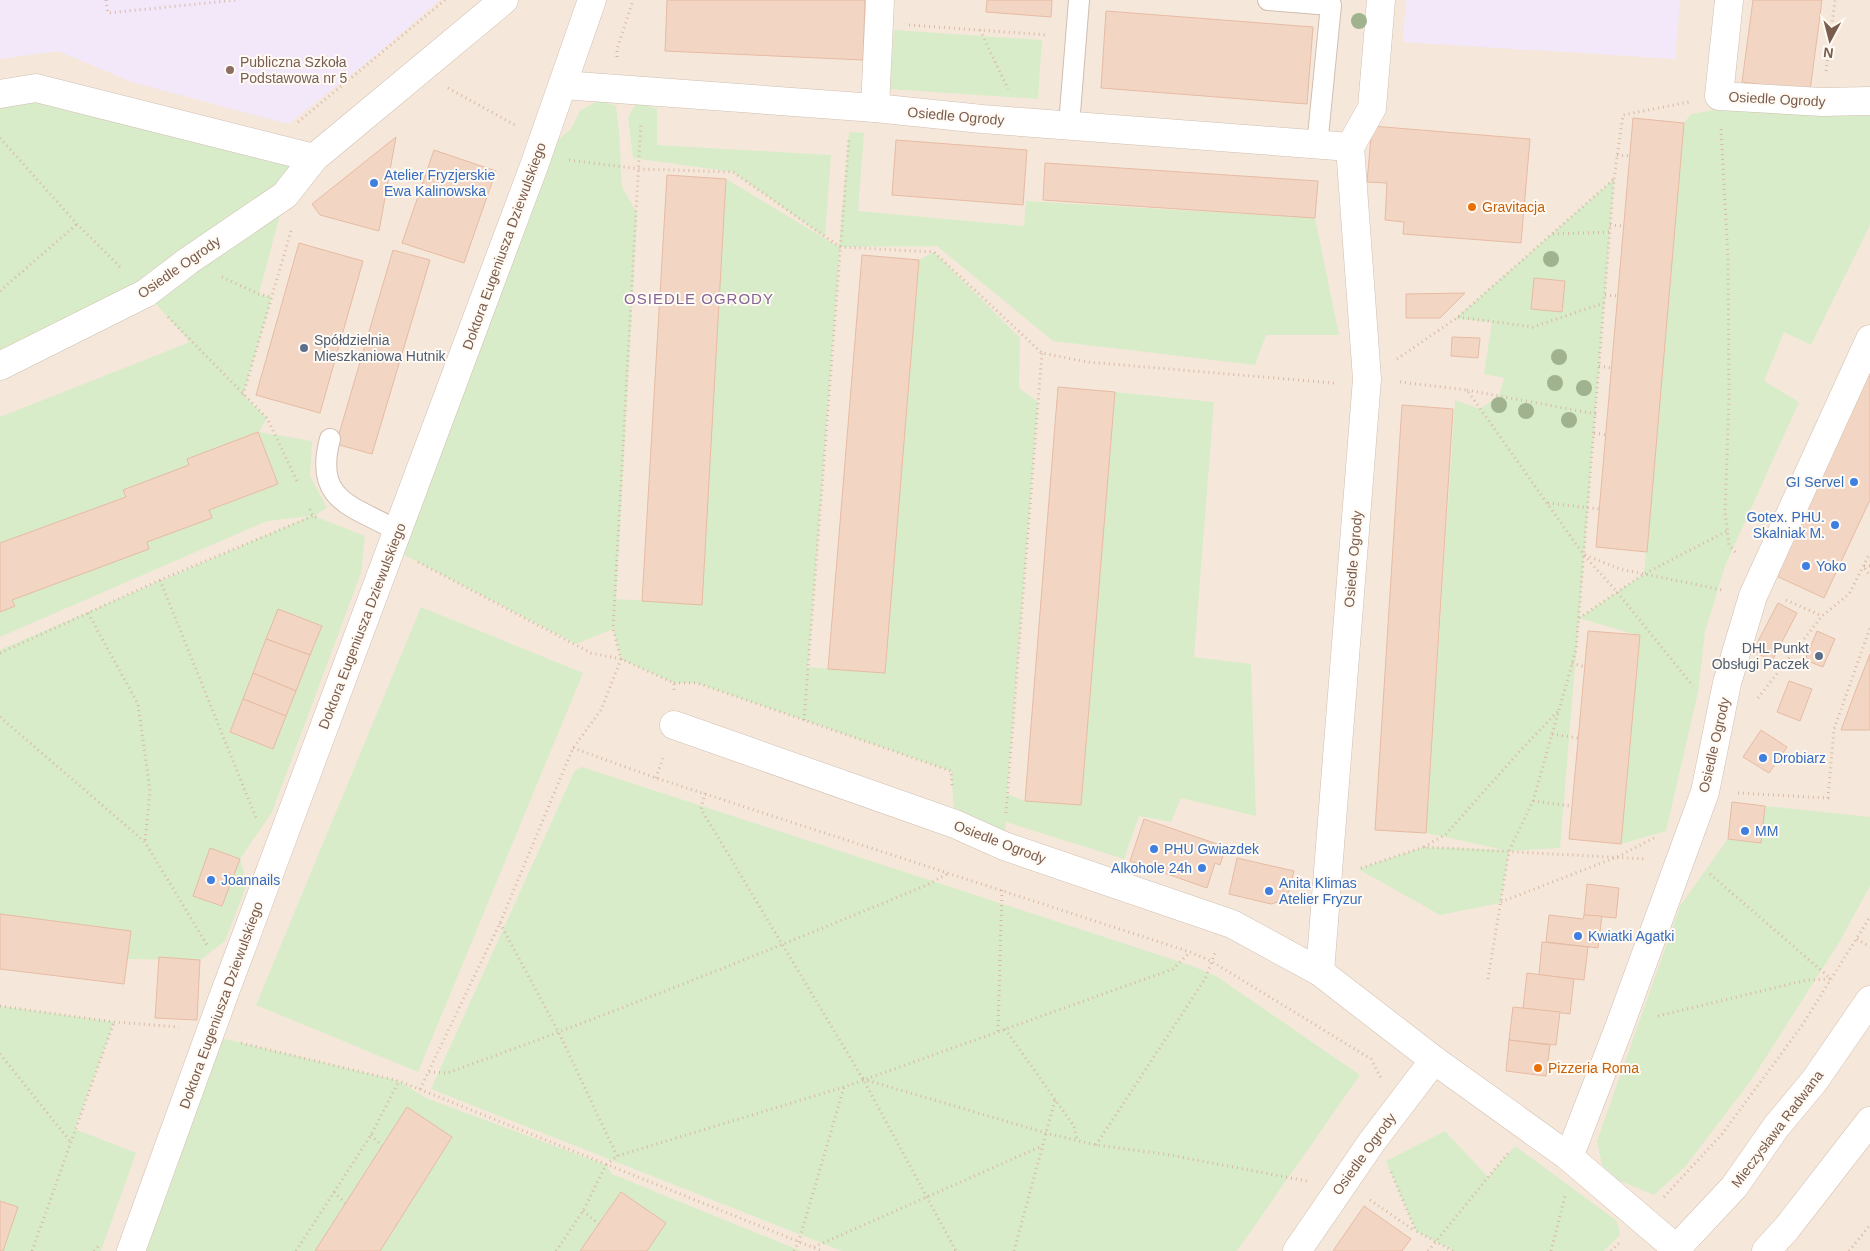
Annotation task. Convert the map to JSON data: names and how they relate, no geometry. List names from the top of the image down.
{
  "streets": {
    "street": ["Osiedle Ogrody", "Doktora Eugeniusza Dziewulskiego", "Mieczysława Radwana"]
  },
  "crossings": [
    ["Osiedle Ogrody", "Doktora Eugeniusza Dziewulskiego"],
    ["Osiedle Ogrody", "Mieczysława Radwana"]
  ],
  "districts": ["OSIEDLE OGRODY"],
  "places": [
    "Publiczna Szkoła Podstawowa nr 5",
    "Atelier Fryzjerskie Ewa Kalinowska",
    "Gravitacja",
    "Spółdzielnia Mieszkaniowa Hutnik",
    "GI Servel",
    "Gotex. PHU. Skalniak M.",
    "Yoko",
    "DHL Punkt Obsługi Paczek",
    "Drobiarz",
    "MM",
    "PHU Gwiazdek",
    "Alkohole 24h",
    "Joannails",
    "Anita Klimas Atelier Fryzur",
    "Kwiatki Agatki",
    "Pizzeria Roma"
  ],
  "north": "bottom"
}
